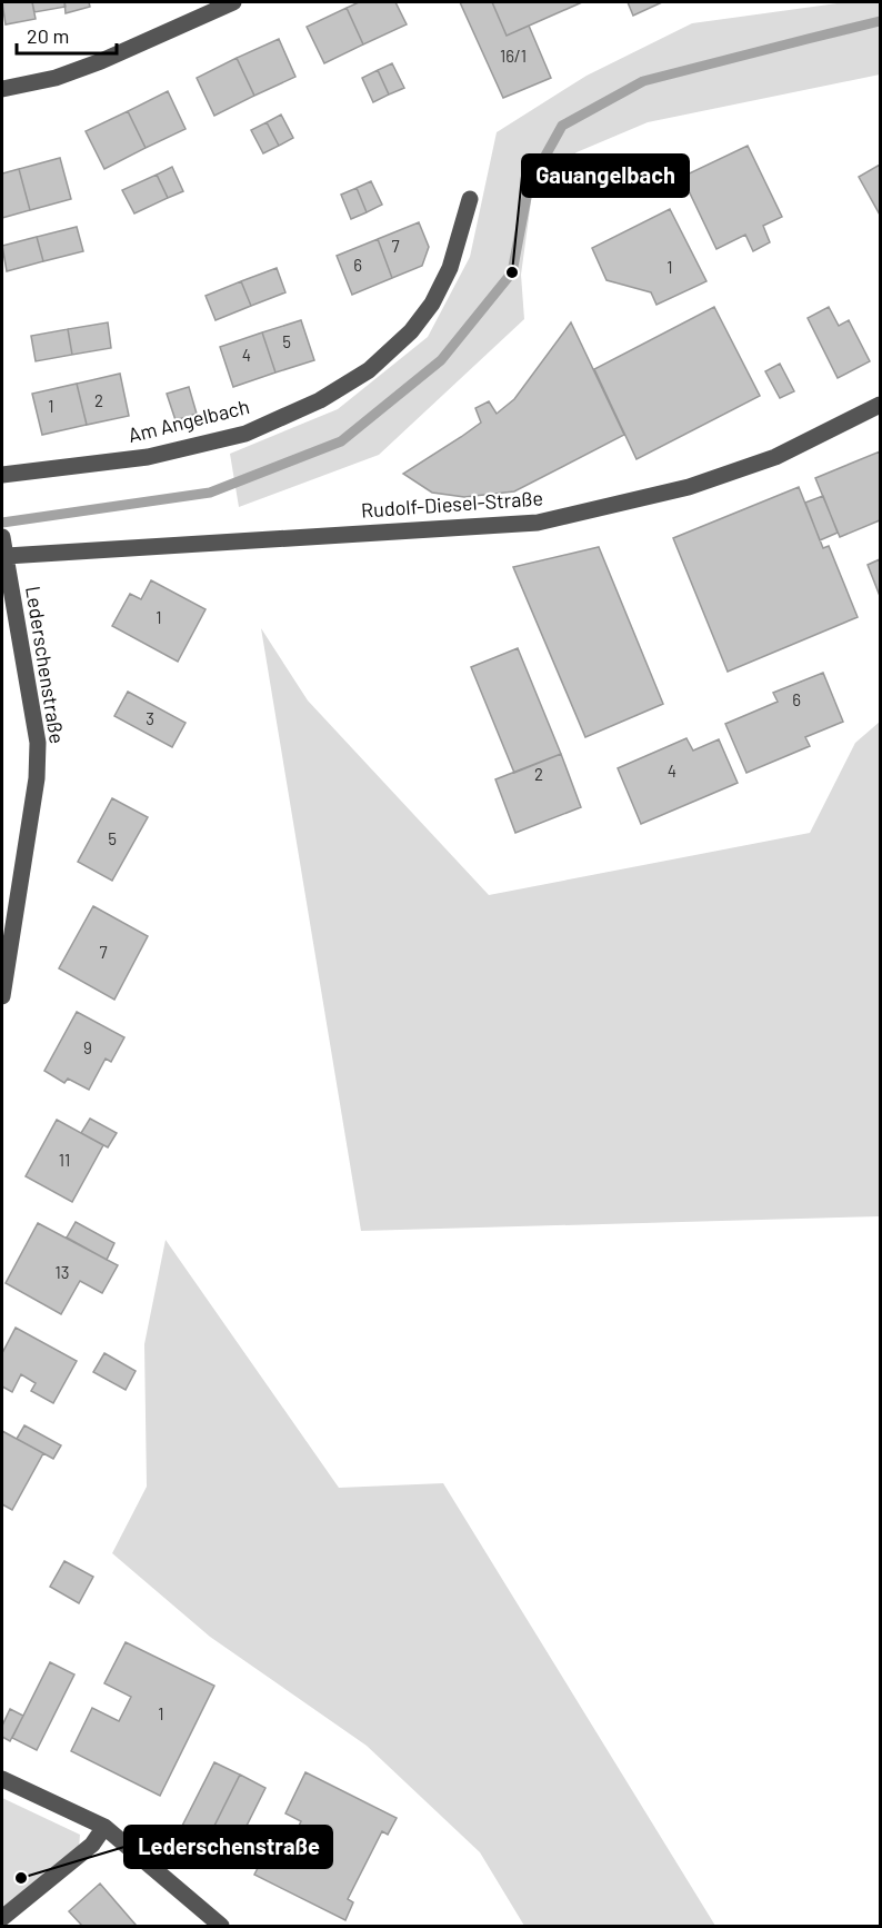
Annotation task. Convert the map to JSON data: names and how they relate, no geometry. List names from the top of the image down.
{
  "streets": {
    "street": ["Am Angelbach", "Rudolf-Diesel-Straße", "Lederschenstraße"]
  },
  "crossings": [
    ["Rudolf-Diesel-Straße", "Lederschenstraße"]
  ],
  "places": ["Gauangelbach", "Lederschenstraße"],
  "house_numbers": [
    "16/1",
    "7",
    "6",
    "1",
    "5",
    "4",
    "2",
    "1",
    "1",
    "6",
    "3",
    "4",
    "2",
    "5",
    "7",
    "9",
    "11",
    "13",
    "1"
  ],
  "scale_bar": "20 m"
}
